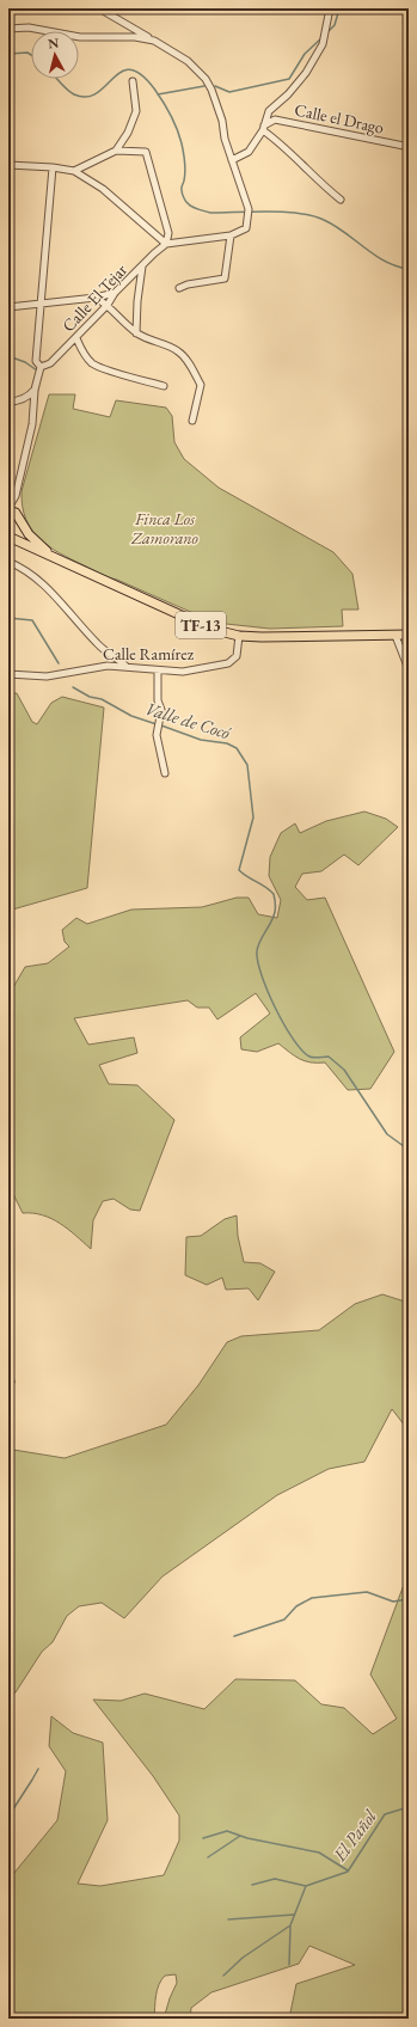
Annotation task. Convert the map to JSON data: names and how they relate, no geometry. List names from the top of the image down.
{
  "streets": {
    "main road": ["TF-13"],
    "street": ["Calle el Drago", "Calle El Tejar", "Calle Ramírez"]
  },
  "crossings": [
    ["TF-13", "Calle Ramírez"]
  ],
  "water": ["Valle de Cocó", "El Pañol"],
  "parks": ["Finca Los Zamorano"],
  "north": "top"
}
